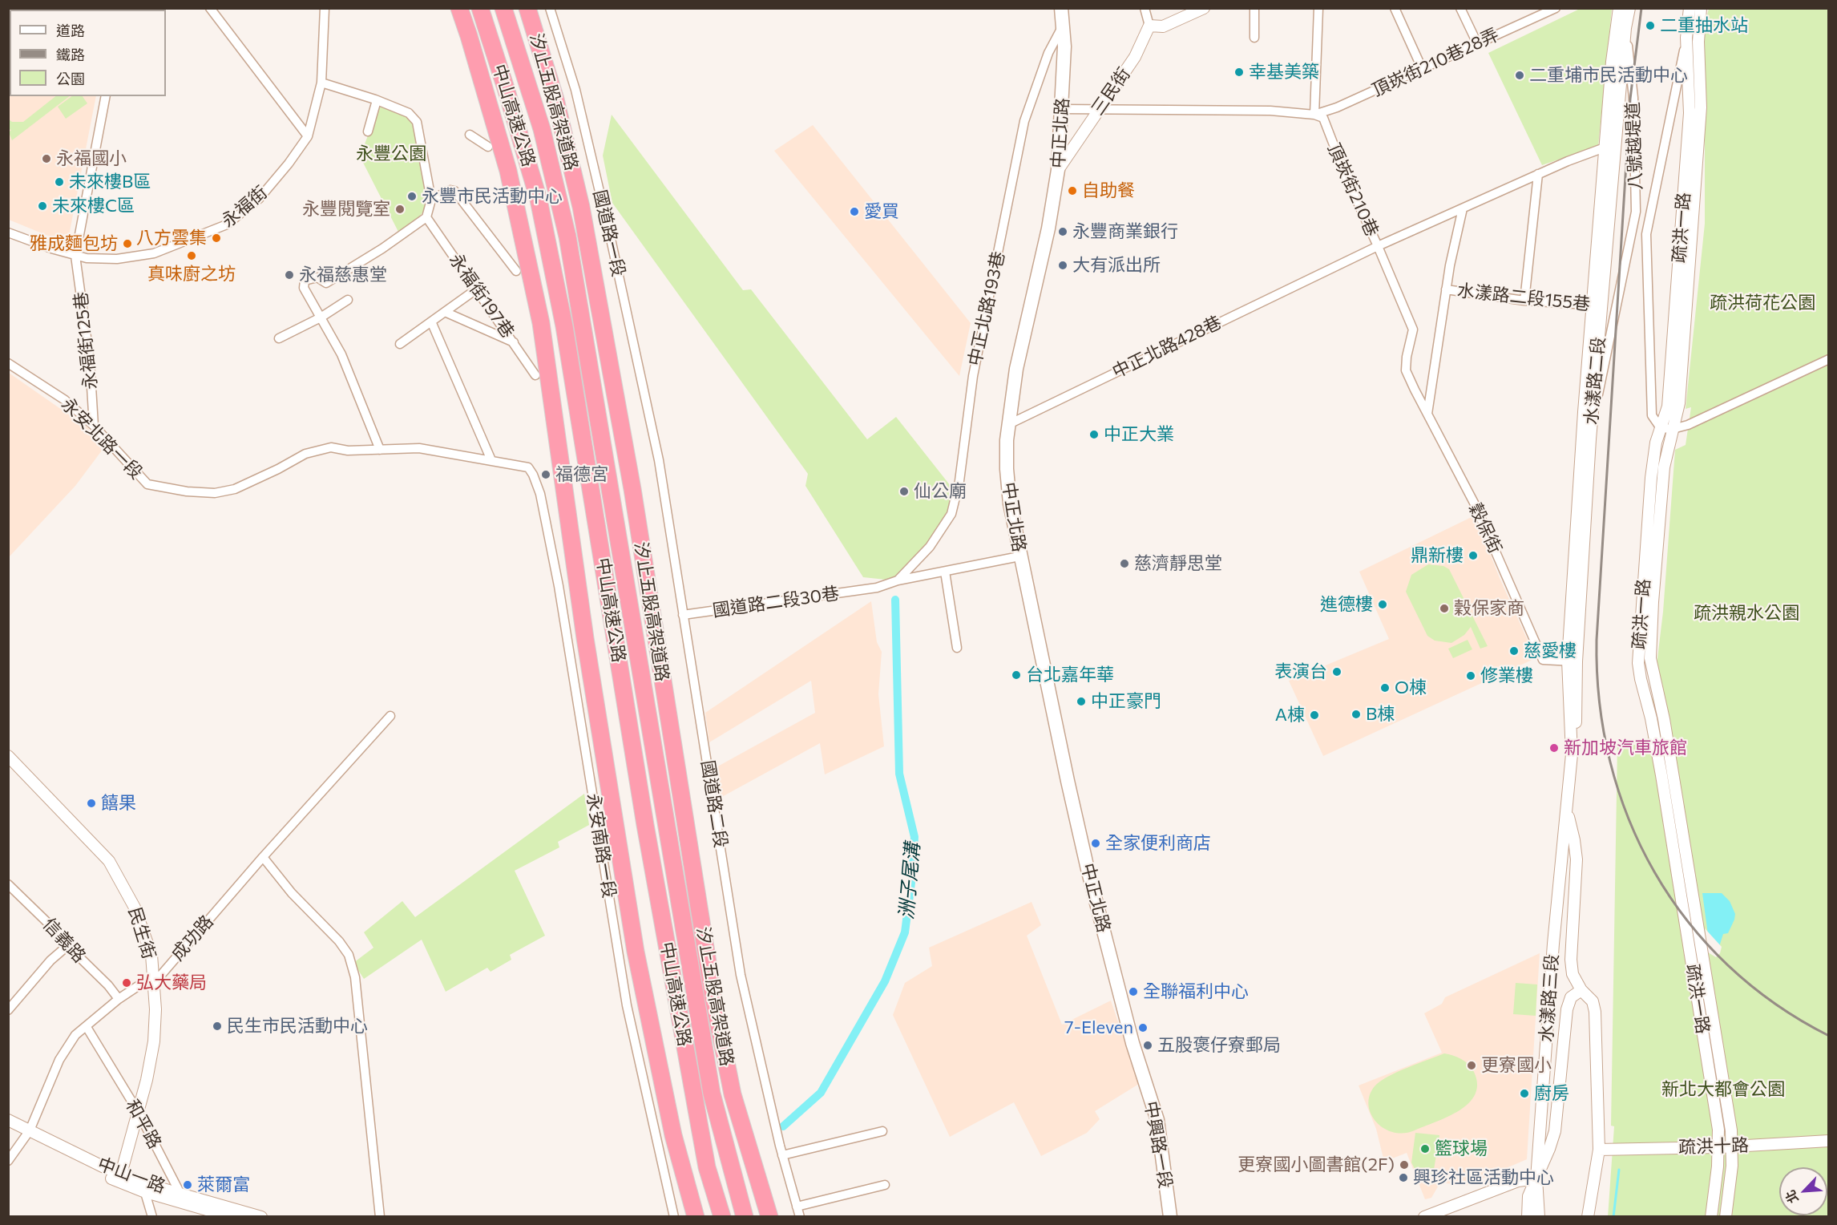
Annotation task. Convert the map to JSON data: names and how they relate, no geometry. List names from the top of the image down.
{
  "streets": {
    "highway": ["汐止五股高架道路", "中山高速公路"],
    "main road": ["中正北路", "中興路一段"],
    "street": [
      "頂崁街210巷28弄",
      "三民街",
      "八號越堤道",
      "頂崁街210巷",
      "永福街",
      "疏洪一路",
      "國道路一段",
      "永福街197巷",
      "水漾路二段155巷",
      "中正北路193巷",
      "永福街125巷",
      "中正北路428巷",
      "水漾路二段",
      "永安北路一段",
      "穀保街",
      "國道路二段30巷",
      "國道路二段",
      "永安南路一段",
      "民生街",
      "成功路",
      "信義路",
      "水漾路三段",
      "和平路",
      "疏洪十路",
      "中山一路"
    ]
  },
  "crossings": [
    ["頂崁街210巷28弄", "頂崁街210巷"],
    ["三民街", "中正北路"],
    ["中正北路", "中正北路193巷"],
    ["中正北路", "中正北路428巷"],
    ["中正北路", "國道路二段30巷"],
    ["中正北路", "中興路一段"],
    ["八號越堤道", "疏洪一路"],
    ["八號越堤道", "水漾路二段"],
    ["頂崁街210巷", "中正北路428巷"],
    ["頂崁街210巷", "穀保街"],
    ["永福街", "永福街125巷"],
    ["疏洪一路", "疏洪十路"],
    ["國道路一段", "國道路二段"],
    ["水漾路二段155巷", "水漾路二段"],
    ["中正北路193巷", "國道路二段30巷"],
    ["永福街125巷", "永安北路一段"],
    ["中正北路428巷", "水漾路二段"],
    ["水漾路二段", "穀保街"],
    ["水漾路二段", "水漾路三段"],
    ["永安北路一段", "永安南路一段"],
    ["國道路二段30巷", "國道路二段"],
    ["民生街", "成功路"],
    ["民生街", "和平路"],
    ["民生街", "中山一路"],
    ["成功路", "信義路"],
    ["成功路", "和平路"],
    ["成功路", "中山一路"],
    ["和平路", "中山一路"]
  ],
  "water": ["洲子尾溝"],
  "parks": [
    "永豐公園",
    "疏洪荷花公園",
    "疏洪親水公園",
    "新北大都會公園"
  ],
  "places": [
    "二重抽水站",
    "幸基美築",
    "二重埔市民活動中心",
    "永福國小",
    "未來樓B區",
    "自助餐",
    "永豐市民活動中心",
    "未來樓C區",
    "永豐閱覽室",
    "愛買",
    "永豐商業銀行",
    "八方雲集",
    "雅成麵包坊",
    "真味廚之坊",
    "大有派出所",
    "永福慈惠堂",
    "中正大業",
    "福德宮",
    "仙公廟",
    "鼎新樓",
    "慈濟靜思堂",
    "進德樓",
    "穀保家商",
    "慈愛樓",
    "表演台",
    "台北嘉年華",
    "修業樓",
    "O棟",
    "中正豪門",
    "B棟",
    "A棟",
    "新加坡汽車旅館",
    "饎果",
    "全家便利商店",
    "弘大藥局",
    "全聯福利中心",
    "民生市民活動中心",
    "7-Eleven",
    "五股褒仔寮郵局",
    "更寮國小",
    "廚房",
    "籃球場",
    "更寮國小圖書館(2F)",
    "興珍社區活動中心",
    "萊爾富"
  ],
  "legend": ["道路", "鐵路", "公園"],
  "north": "bottom left"
}
